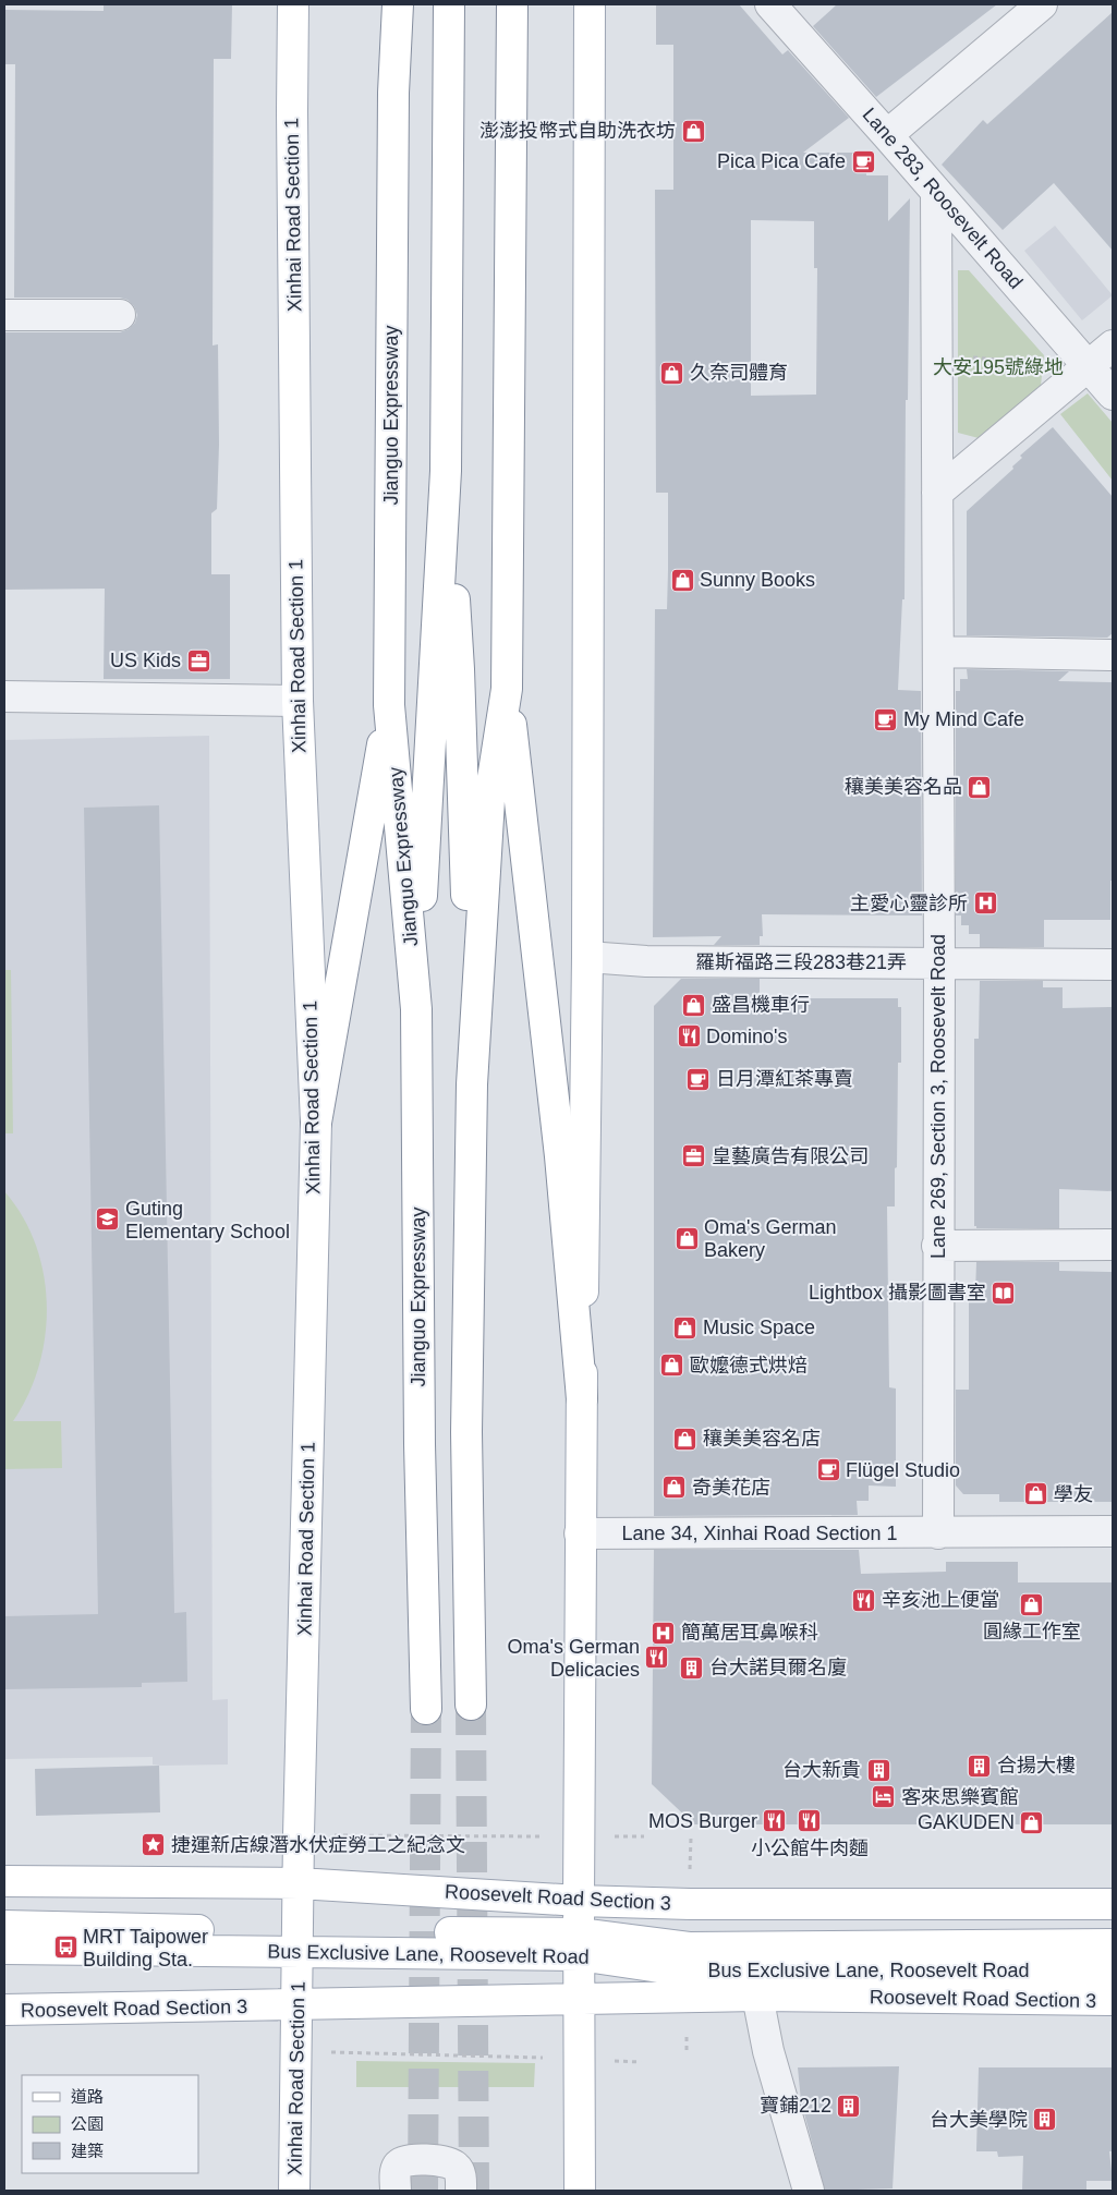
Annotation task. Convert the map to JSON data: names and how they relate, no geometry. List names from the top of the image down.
{
  "streets": {
    "main road": [
      "Xinhai Road Section 1",
      "Jianguo Expressway",
      "Roosevelt Road Section 3",
      "Bus Exclusive Lane, Roosevelt Road"
    ],
    "street": [
      "Lane 283, Roosevelt Road",
      "羅斯福路三段283巷21弄",
      "Lane 269, Section 3, Roosevelt Road",
      "Lane 34, Xinhai Road Section 1"
    ]
  },
  "crossings": [
    ["Lane 283, Roosevelt Road", "Lane 269, Section 3, Roosevelt Road"],
    ["Xinhai Road Section 1", "Roosevelt Road Section 3"],
    ["Xinhai Road Section 1", "Bus Exclusive Lane, Roosevelt Road"],
    ["羅斯福路三段283巷21弄", "Lane 269, Section 3, Roosevelt Road"],
    ["Lane 269, Section 3, Roosevelt Road", "Lane 34, Xinhai Road Section 1"]
  ],
  "parks": ["大安195號綠地"],
  "places": {
    "shop": [
      "澎澎投幣式自助洗衣坊",
      "久奈司體育",
      "Sunny Books",
      "穰美美容名品",
      "盛昌機車行",
      "Oma's German Bakery",
      "Music Space",
      "歐嬤德式烘焙",
      "穰美美容名店",
      "奇美花店",
      "學友",
      "圓緣工作室",
      "GAKUDEN"
    ],
    "cafe": [
      "Pica Pica Cafe",
      "My Mind Cafe",
      "日月潭紅茶專賣",
      "Flügel Studio"
    ],
    "office": ["US Kids", "皇藝廣告有限公司"],
    "hospital": ["主愛心靈診所", "簡萬居耳鼻喉科"],
    "restaurant": [
      "Domino's",
      "辛亥池上便當",
      "Oma's German Delicacies",
      "MOS Burger",
      "小公館牛肉麵"
    ],
    "school or university": ["Guting Elementary School"],
    "library": ["Lightbox 攝影圖書室"],
    "building": [
      "台大諾貝爾名廈",
      "合揚大樓",
      "台大新貴",
      "寶鋪212",
      "台大美學院"
    ],
    "hotel": ["客來思樂賓館"],
    "place": ["捷運新店線潛水伏症勞工之紀念文"],
    "bus stop": ["MRT Taipower Building Sta."]
  },
  "legend": ["道路", "公園", "建築"]
}
